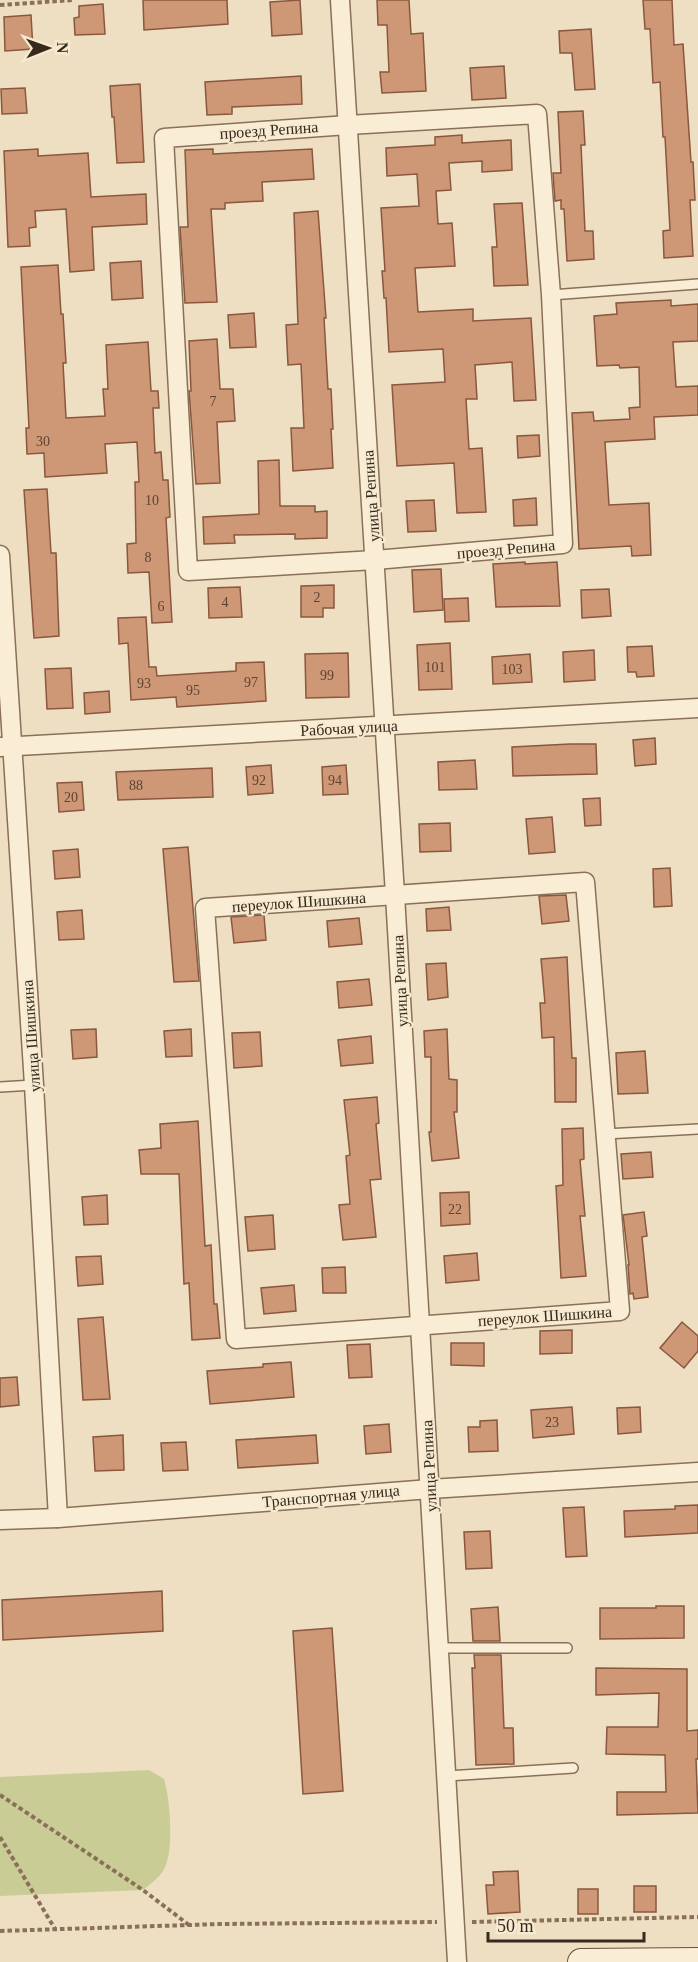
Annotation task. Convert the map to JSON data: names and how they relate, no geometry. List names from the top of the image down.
{
  "streets": {
    "street": [
      "проезд Репина",
      "улица Репина",
      "Рабочая улица",
      "переулок Шишкина",
      "улица Шишкина",
      "Транспортная улица"
    ]
  },
  "crossings": [
    ["проезд Репина", "улица Репина"],
    ["улица Репина", "Рабочая улица"],
    ["улица Репина", "переулок Шишкина"],
    ["улица Репина", "Транспортная улица"],
    ["Рабочая улица", "улица Шишкина"],
    ["улица Шишкина", "Транспортная улица"]
  ],
  "house_numbers": [
    "7",
    "30",
    "10",
    "8",
    "2",
    "4",
    "6",
    "101",
    "103",
    "99",
    "97",
    "93",
    "95",
    "92",
    "94",
    "88",
    "20",
    "22",
    "23"
  ],
  "scale_bar": "50 m",
  "north": "right"
}
